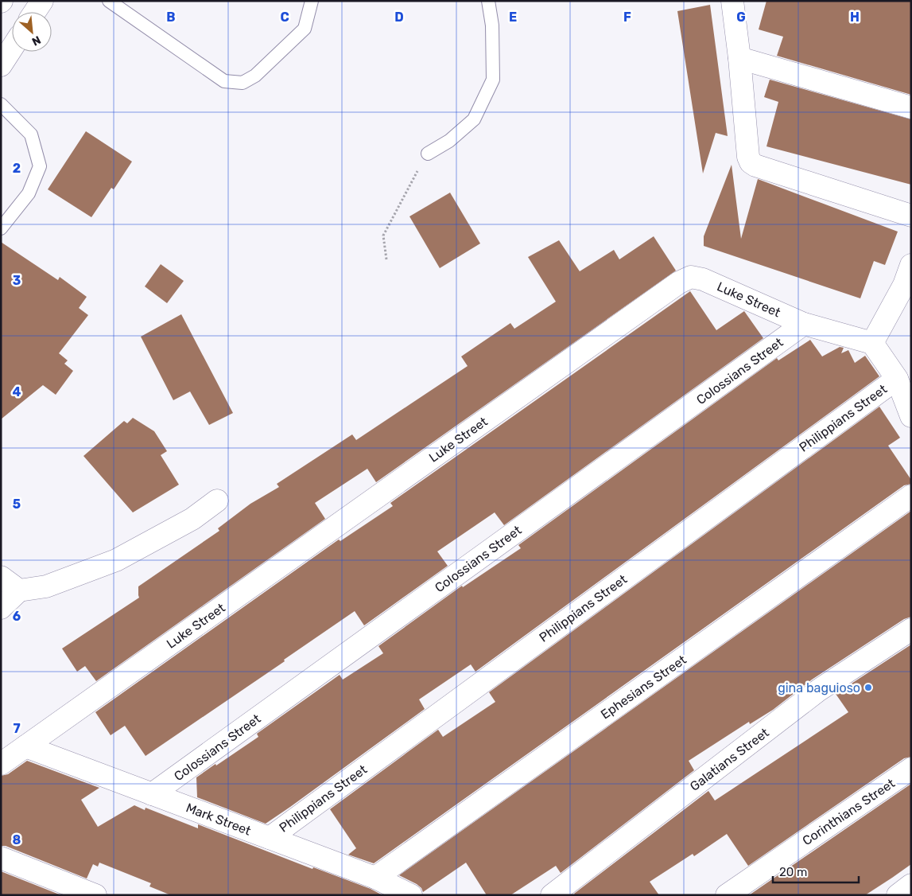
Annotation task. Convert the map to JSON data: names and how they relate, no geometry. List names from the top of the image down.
{
  "streets": {
    "street": [
      "Luke Street",
      "Colossians Street",
      "Philippians Street",
      "Ephesians Street",
      "Galatians Street",
      "Corinthians Street",
      "Mark Street"
    ]
  },
  "crossings": [
    ["Luke Street", "Colossians Street"],
    ["Luke Street", "Mark Street"],
    ["Colossians Street", "Mark Street"],
    ["Philippians Street", "Mark Street"],
    ["Ephesians Street", "Mark Street"]
  ],
  "places": ["gina baguioso"],
  "scale_bar": "20 m",
  "north": "bottom right",
  "grid": {
    "columns": [
      "B",
      "C",
      "D",
      "E",
      "F",
      "G",
      "H"
    ],
    "rows": [
      "2",
      "3",
      "4",
      "5",
      "6",
      "7",
      "8"
    ]
  }
}
